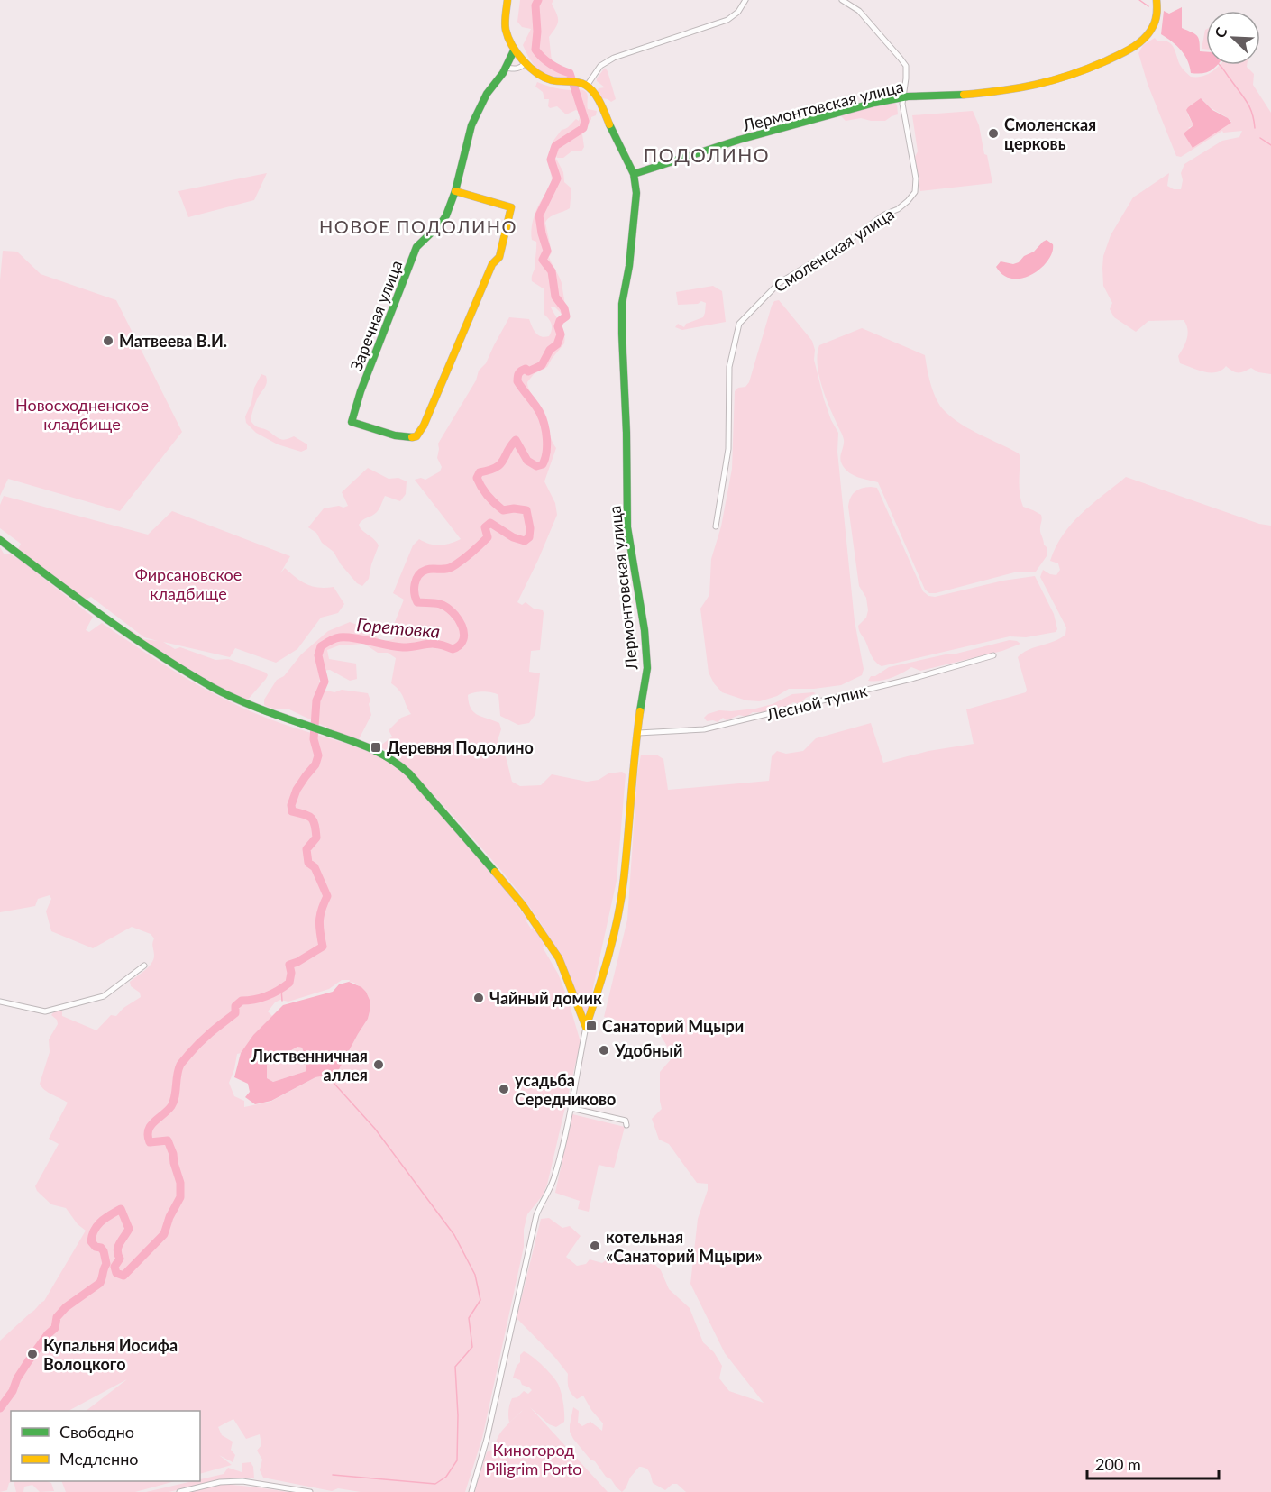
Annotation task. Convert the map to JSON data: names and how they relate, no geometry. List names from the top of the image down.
{
  "streets": {
    "street": [
      "Лермонтовская улица",
      "Смоленская улица",
      "Заречная улица",
      "Лесной тупик"
    ]
  },
  "crossings": [
    ["Лермонтовская улица", "Смоленская улица"],
    ["Лермонтовская улица", "Лесной тупик"]
  ],
  "districts": ["ПОДОЛИНО", "НОВОЕ ПОДОЛИНО"],
  "water": ["Горетовка"],
  "parks": ["Новосходненское кладбище", "Фирсановское кладбище", "Киногород Piligrim Porto"],
  "places": {
    "other": [
      "Смоленская церковь",
      "Матвеева В.И.",
      "Чайный домик",
      "Удобный",
      "Лиственничная аллея",
      "усадьба Середниково",
      "котельная «Санаторий Мцыри»",
      "Купальня Иосифа Волоцкого"
    ],
    "transit": ["Деревня Подолино", "Санаторий Мцыри"]
  },
  "legend": ["Свободно", "Медленно"],
  "scale_bar": "200 m",
  "north": "top left"
}
